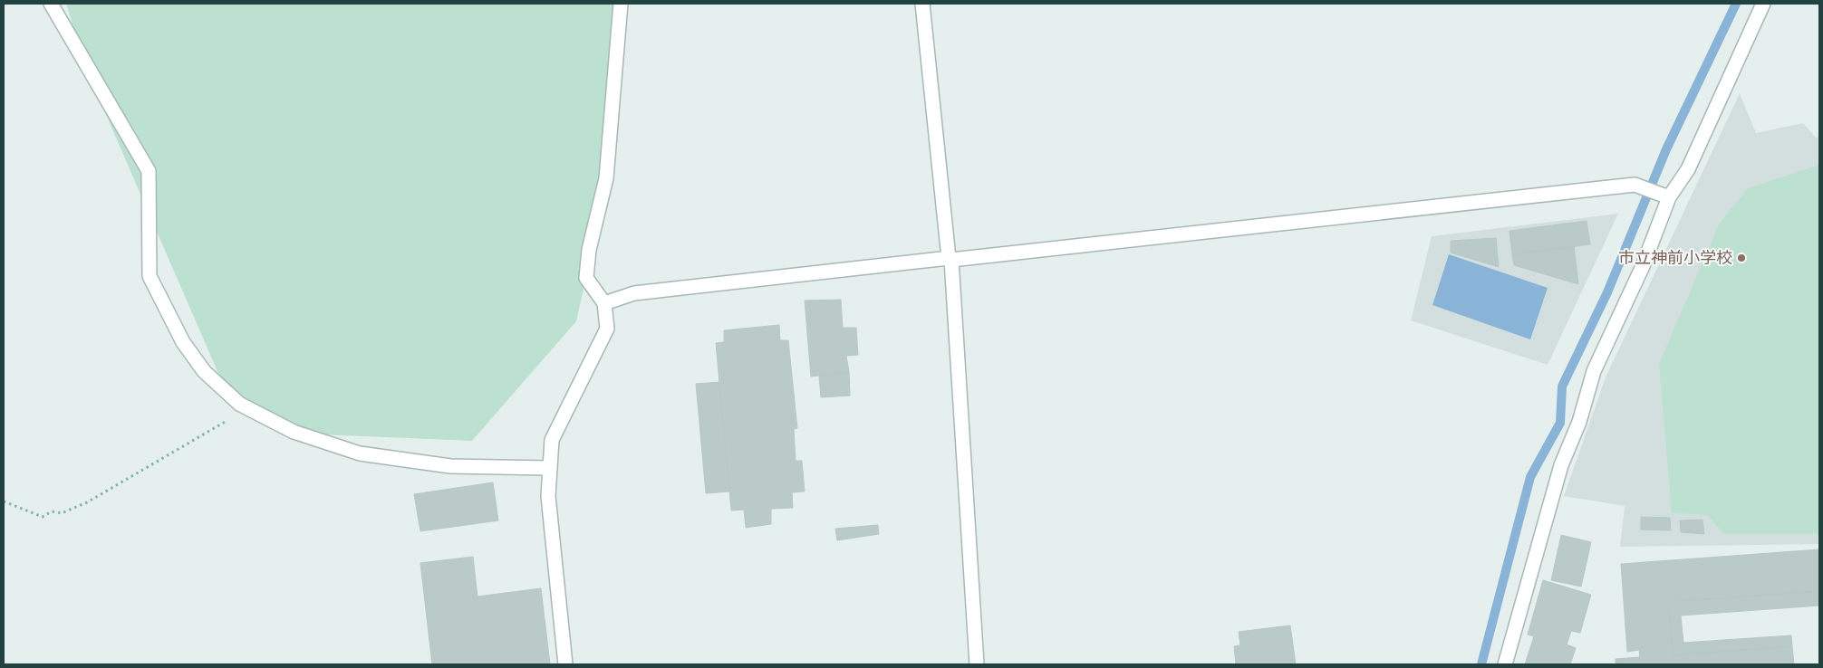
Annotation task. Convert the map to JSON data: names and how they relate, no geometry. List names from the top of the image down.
{
  "places": ["市立神前小学校"]
}
